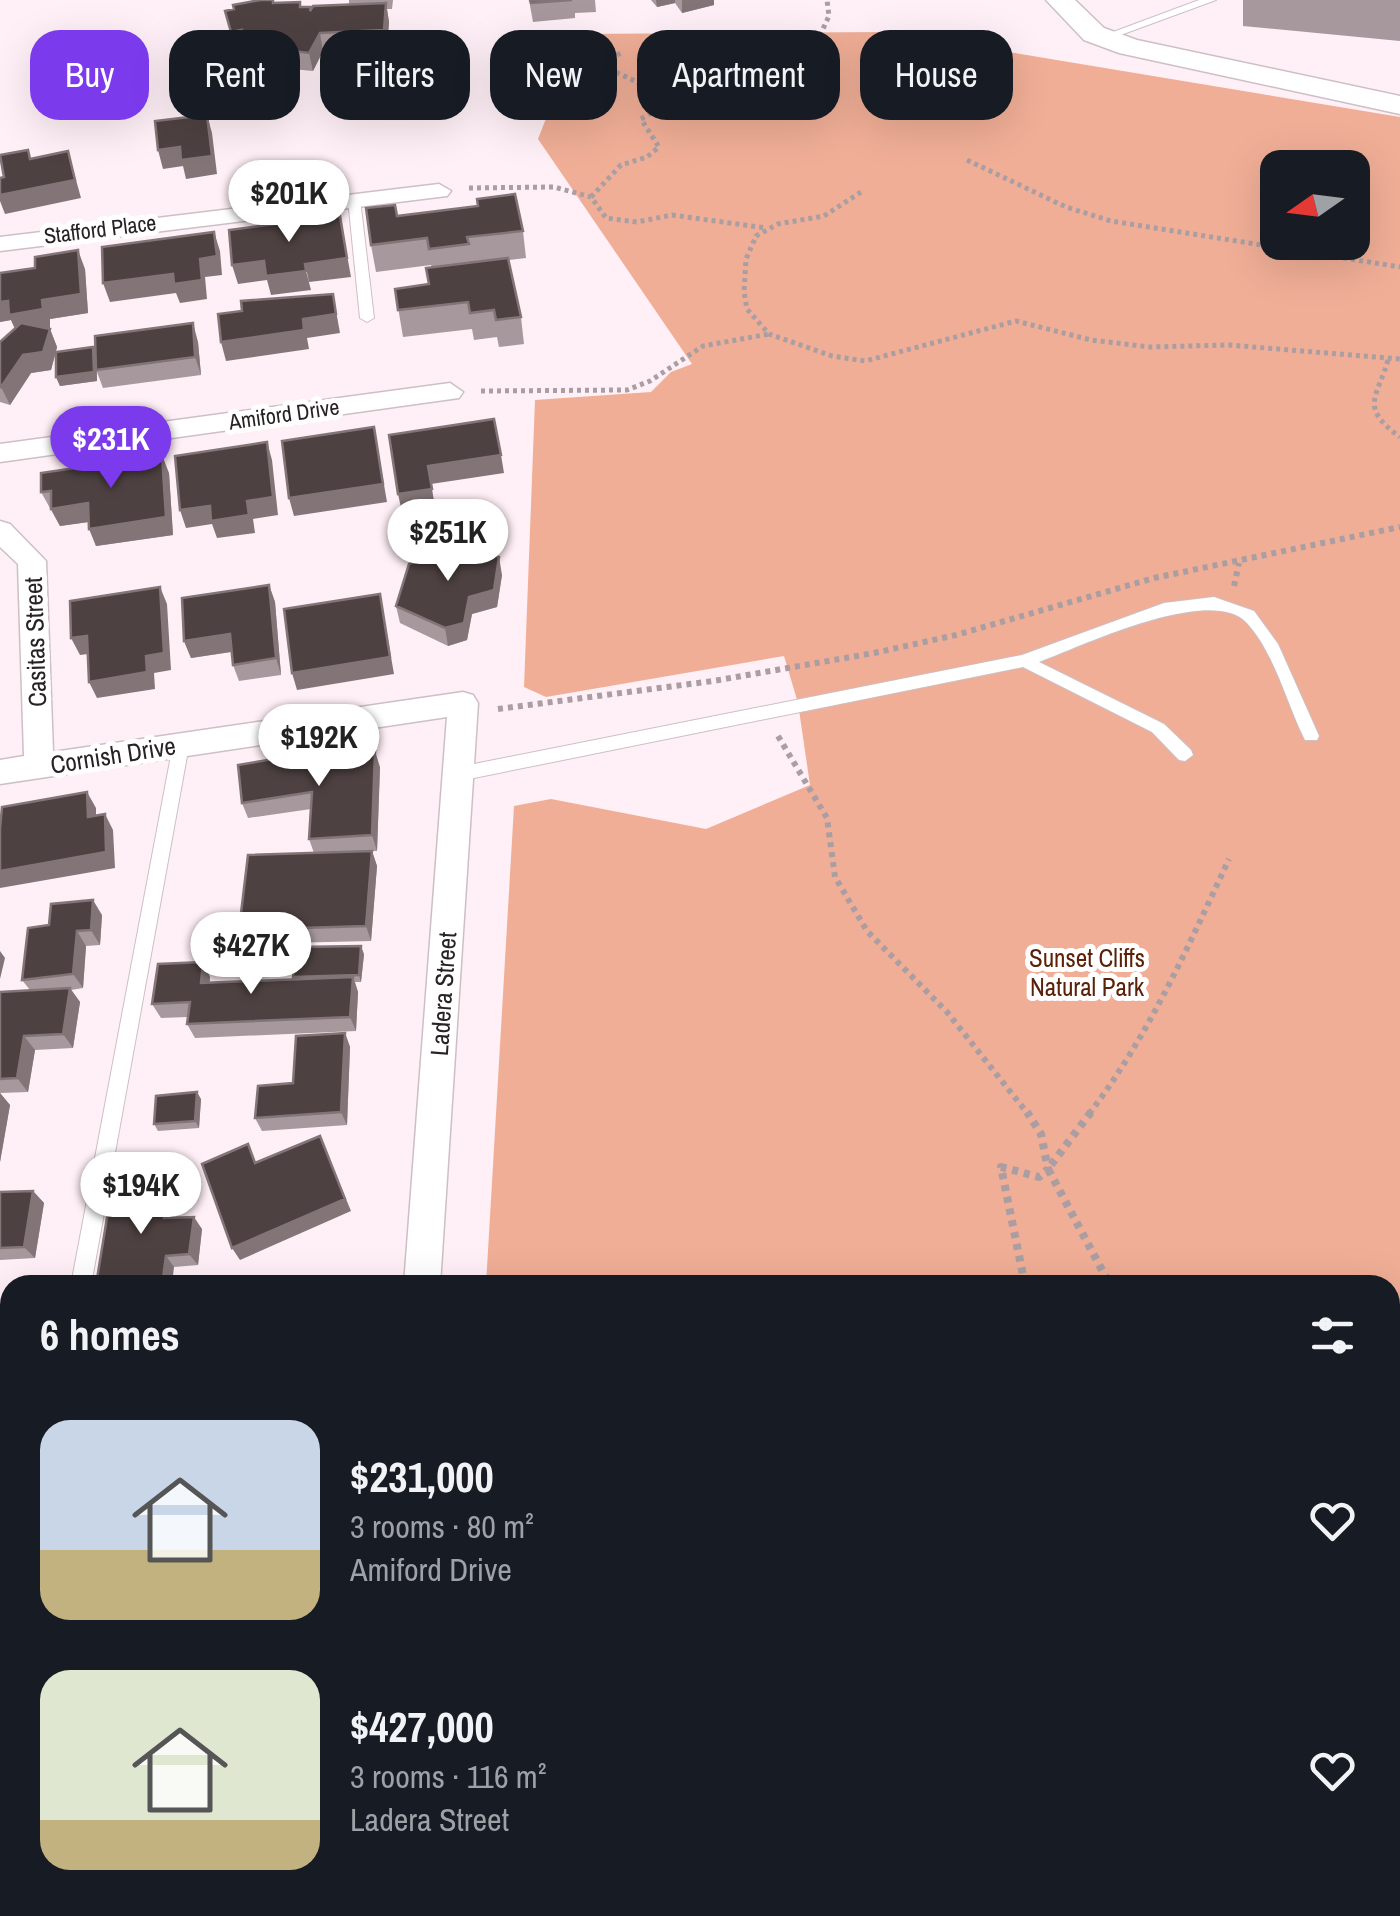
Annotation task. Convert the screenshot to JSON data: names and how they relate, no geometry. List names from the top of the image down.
{
  "streets": {
    "street": [
      "Stafford Place",
      "Amiford Drive",
      "Casitas Street",
      "Cornish Drive",
      "Ladera Street"
    ]
  },
  "crossings": [
    ["Casitas Street", "Cornish Drive"],
    ["Cornish Drive", "Ladera Street"]
  ],
  "parks": ["Sunset Cliffs Natural Park"],
  "north": "left",
  "page": {
    "chip": [
      "Buy",
      "Rent",
      "Filters",
      "New",
      "Apartment",
      "House"
    ],
    "price": [
      "$201K",
      "$231K",
      "$251K",
      "$192K",
      "$427K",
      "$194K"
    ],
    "heading": "6 homes",
    "list": [
      {
        "name": "$231,000",
        "note": "3 rooms · 80 m² · Amiford Drive"
      },
      {
        "name": "$427,000",
        "note": "3 rooms · 116 m² · Ladera Street"
      }
    ]
  }
}
